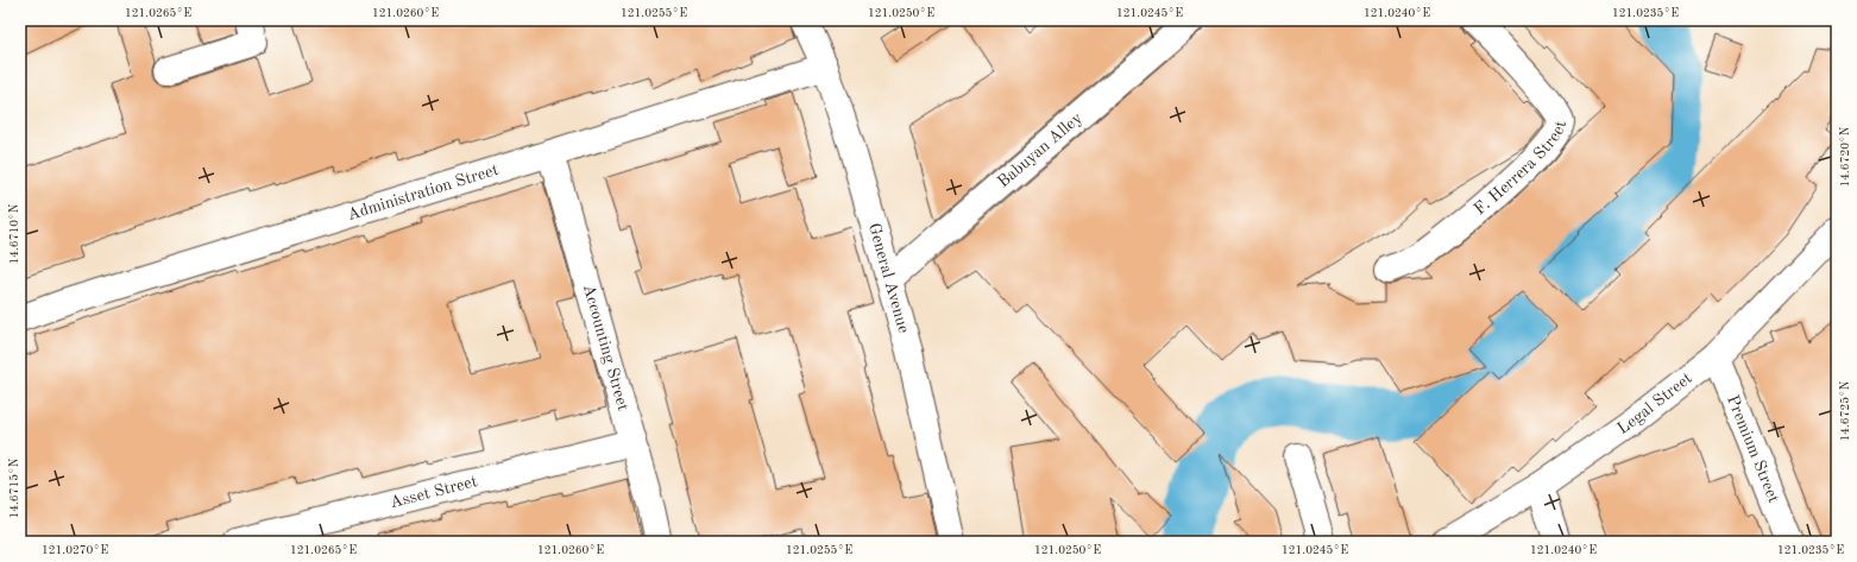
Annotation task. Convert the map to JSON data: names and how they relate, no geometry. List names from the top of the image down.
{
  "streets": {
    "street": [
      "Babuyan Alley",
      "F. Herrera Street",
      "Administration Street",
      "General Avenue",
      "Accounting Street",
      "Legal Street",
      "Premium Street",
      "Asset Street"
    ]
  },
  "crossings": [
    ["Babuyan Alley", "General Avenue"],
    ["Administration Street", "General Avenue"],
    ["Administration Street", "Accounting Street"],
    ["Accounting Street", "Asset Street"],
    ["Legal Street", "Premium Street"]
  ],
  "coordinates": [
    "121.0265°E",
    "121.0260°E",
    "121.0255°E",
    "121.0250°E",
    "121.0245°E",
    "121.0240°E",
    "121.0235°E",
    "14.6720°N",
    "14.6710°N",
    "14.6725°N",
    "14.6715°N",
    "121.0270°E"
  ]
}
